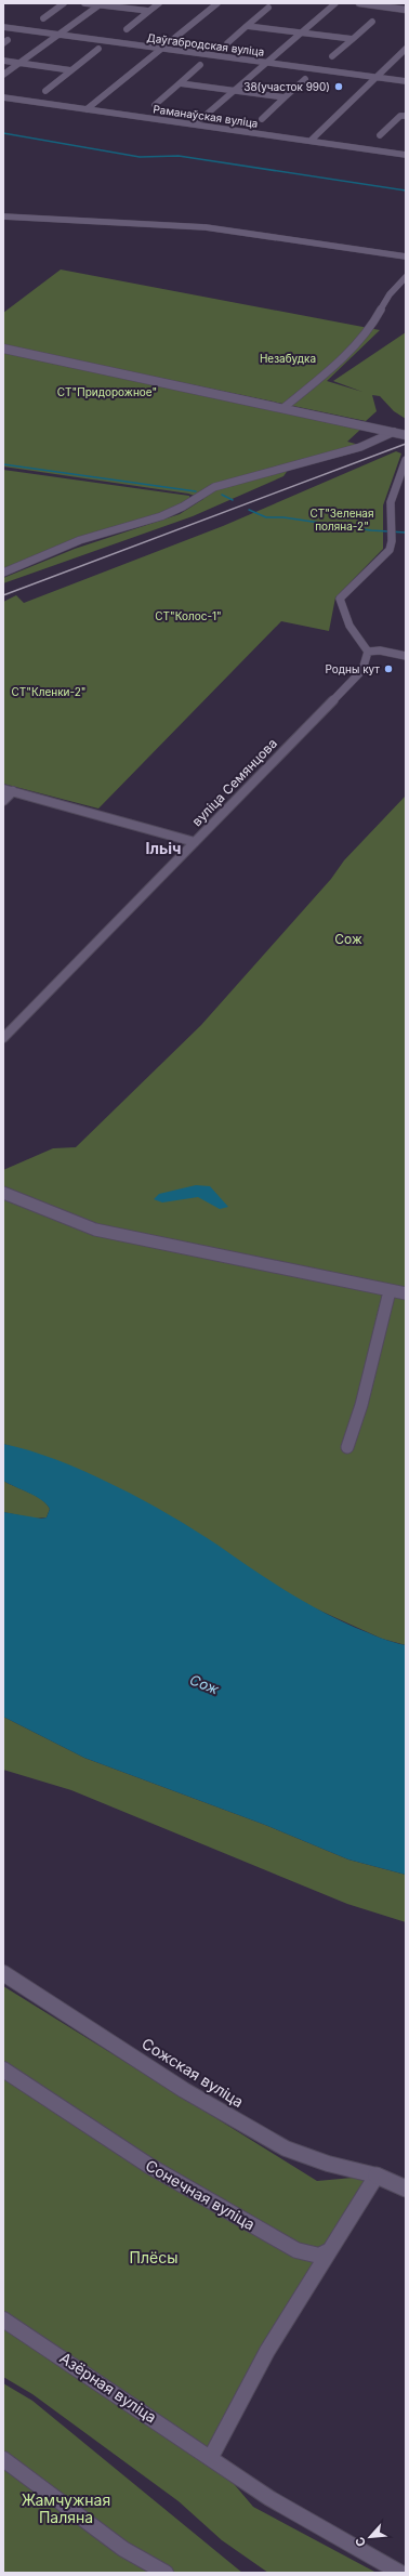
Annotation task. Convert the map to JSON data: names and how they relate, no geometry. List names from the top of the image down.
{
  "streets": {
    "street": [
      "Даўгабродская вуліца",
      "Раманаўская вуліца",
      "вуліца Семянцова",
      "Сожская вуліца",
      "Сонечная вуліца",
      "Азёрная вуліца"
    ]
  },
  "districts": ["Ільіч"],
  "water": ["Сож"],
  "parks": [
    "Незабудка",
    "СТ\"Придорожное\"",
    "СТ\"Зеленая поляна-2\"",
    "СТ\"Колос-1\"",
    "СТ\"Кленки-2\"",
    "Сож",
    "Плёсы",
    "Жамчужная Паляна"
  ],
  "places": ["38(участок 990)", "Родны кут"],
  "north": "bottom left"
}
